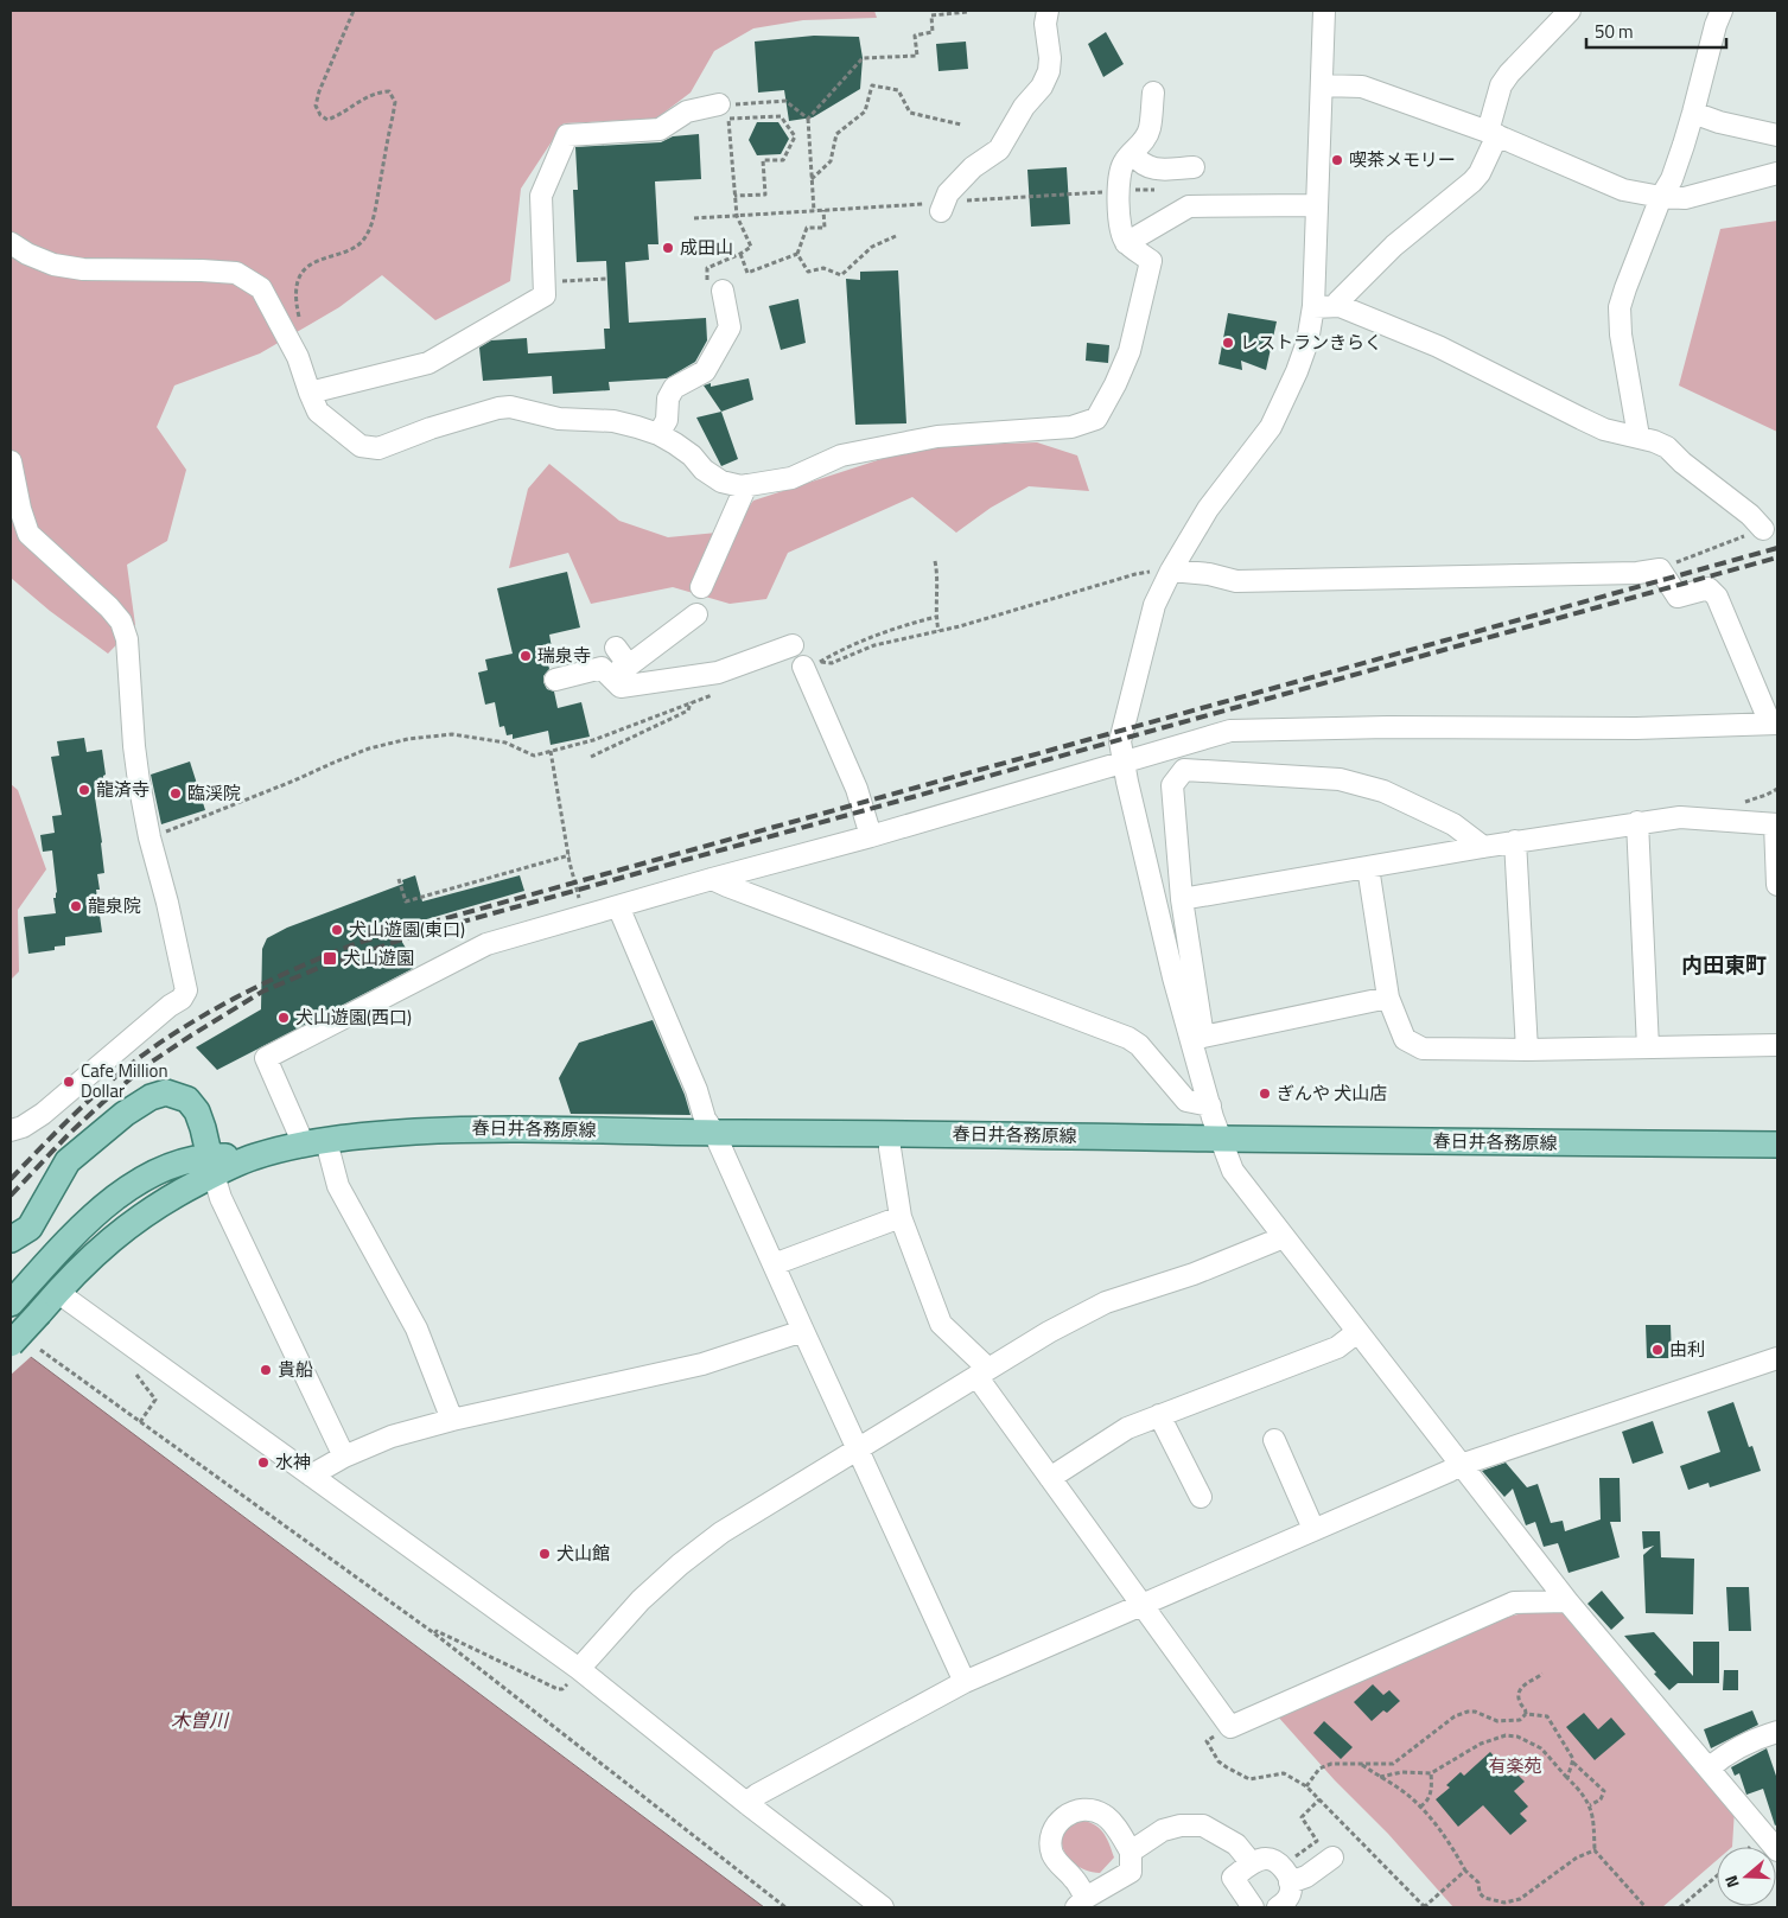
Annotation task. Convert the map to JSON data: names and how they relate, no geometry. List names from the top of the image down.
{
  "streets": {
    "main road": ["春日井各務原線"]
  },
  "districts": ["内田東町"],
  "water": ["木曽川"],
  "parks": ["有楽苑"],
  "places": {
    "other": [
      "喫茶メモリー",
      "成田山",
      "レストランきらく",
      "瑞泉寺",
      "龍済寺",
      "臨渓院",
      "龍泉院",
      "犬山遊園(東口)",
      "犬山遊園(西口)",
      "Cafe Million Dollar",
      "ぎんや 犬山店",
      "由利",
      "貴船",
      "水神",
      "犬山館"
    ],
    "transit": ["犬山遊園"]
  },
  "scale_bar": "50 m",
  "north": "left"
}
